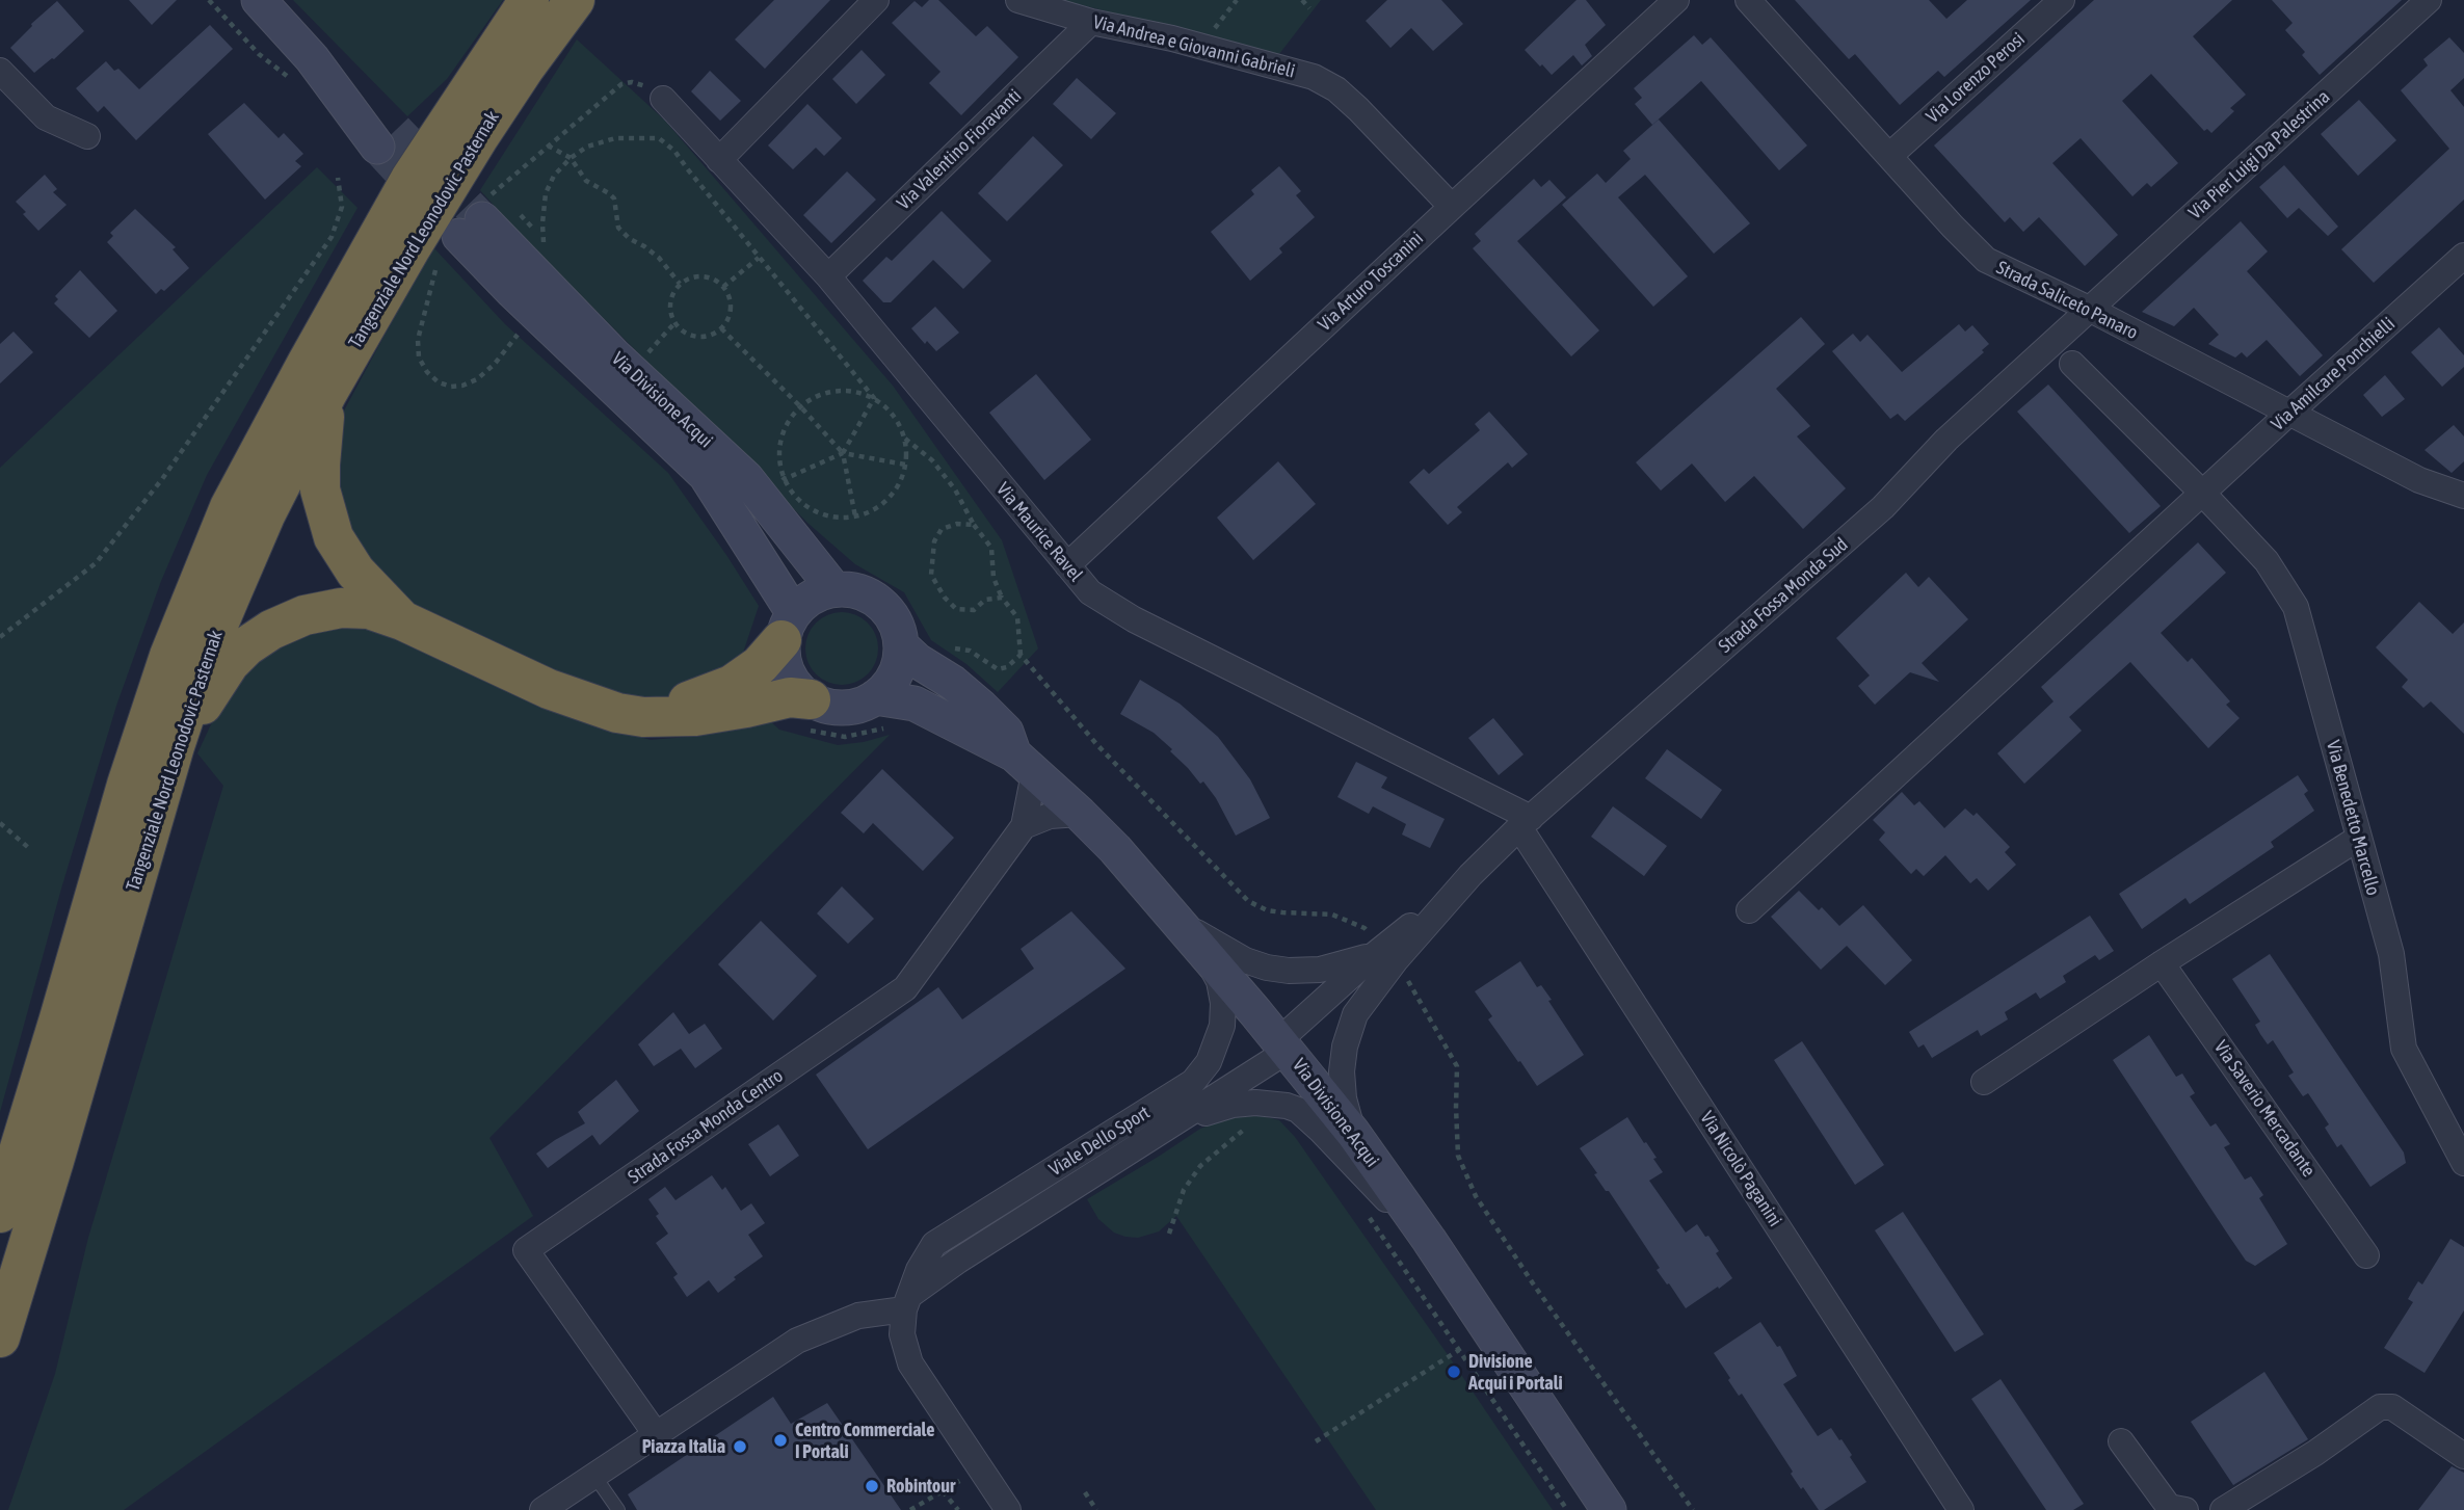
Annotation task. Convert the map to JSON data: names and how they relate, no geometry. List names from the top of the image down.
{
  "streets": {
    "highway": ["Tangenziale Nord Leonodovic Pasternak"],
    "main road": ["Via Divisione Acqui"],
    "street": [
      "Via Andrea e Giovanni Gabrieli",
      "Via Lorenzo Perosi",
      "Via Valentino Fioravanti",
      "Via Pier Luigi Da Palestrina",
      "Via Arturo Toscanini",
      "Strada Saliceto Panaro",
      "Via Amilcare Ponchielli",
      "Via Maurice Ravel",
      "Strada Fossa Monda Sud",
      "Via Benedetto Marcello",
      "Via Saverio Mercadante",
      "Strada Fossa Monda Centro",
      "Viale Dello Sport",
      "Via Nicolò Paganini"
    ]
  },
  "crossings": [
    ["Via Andrea e Giovanni Gabrieli", "Via Valentino Fioravanti"],
    ["Via Andrea e Giovanni Gabrieli", "Via Arturo Toscanini"],
    ["Via Lorenzo Perosi", "Strada Saliceto Panaro"],
    ["Via Valentino Fioravanti", "Via Maurice Ravel"],
    ["Via Pier Luigi Da Palestrina", "Strada Saliceto Panaro"],
    ["Via Pier Luigi Da Palestrina", "Strada Fossa Monda Sud"],
    ["Via Arturo Toscanini", "Via Maurice Ravel"],
    ["Strada Saliceto Panaro", "Via Amilcare Ponchielli"],
    ["Strada Saliceto Panaro", "Strada Fossa Monda Sud"],
    ["Via Amilcare Ponchielli", "Via Benedetto Marcello"],
    ["Via Divisione Acqui", "Strada Fossa Monda Sud"],
    ["Via Divisione Acqui", "Strada Fossa Monda Centro"],
    ["Via Divisione Acqui", "Viale Dello Sport"],
    ["Via Maurice Ravel", "Strada Fossa Monda Sud"],
    ["Via Maurice Ravel", "Via Nicolò Paganini"],
    ["Strada Fossa Monda Sud", "Viale Dello Sport"],
    ["Strada Fossa Monda Sud", "Via Nicolò Paganini"],
    ["Strada Fossa Monda Centro", "Viale Dello Sport"]
  ],
  "places": [
    "Divisione Acqui i Portali",
    "Centro Commerciale I Portali",
    "Piazza Italia",
    "Robintour"
  ]
}
